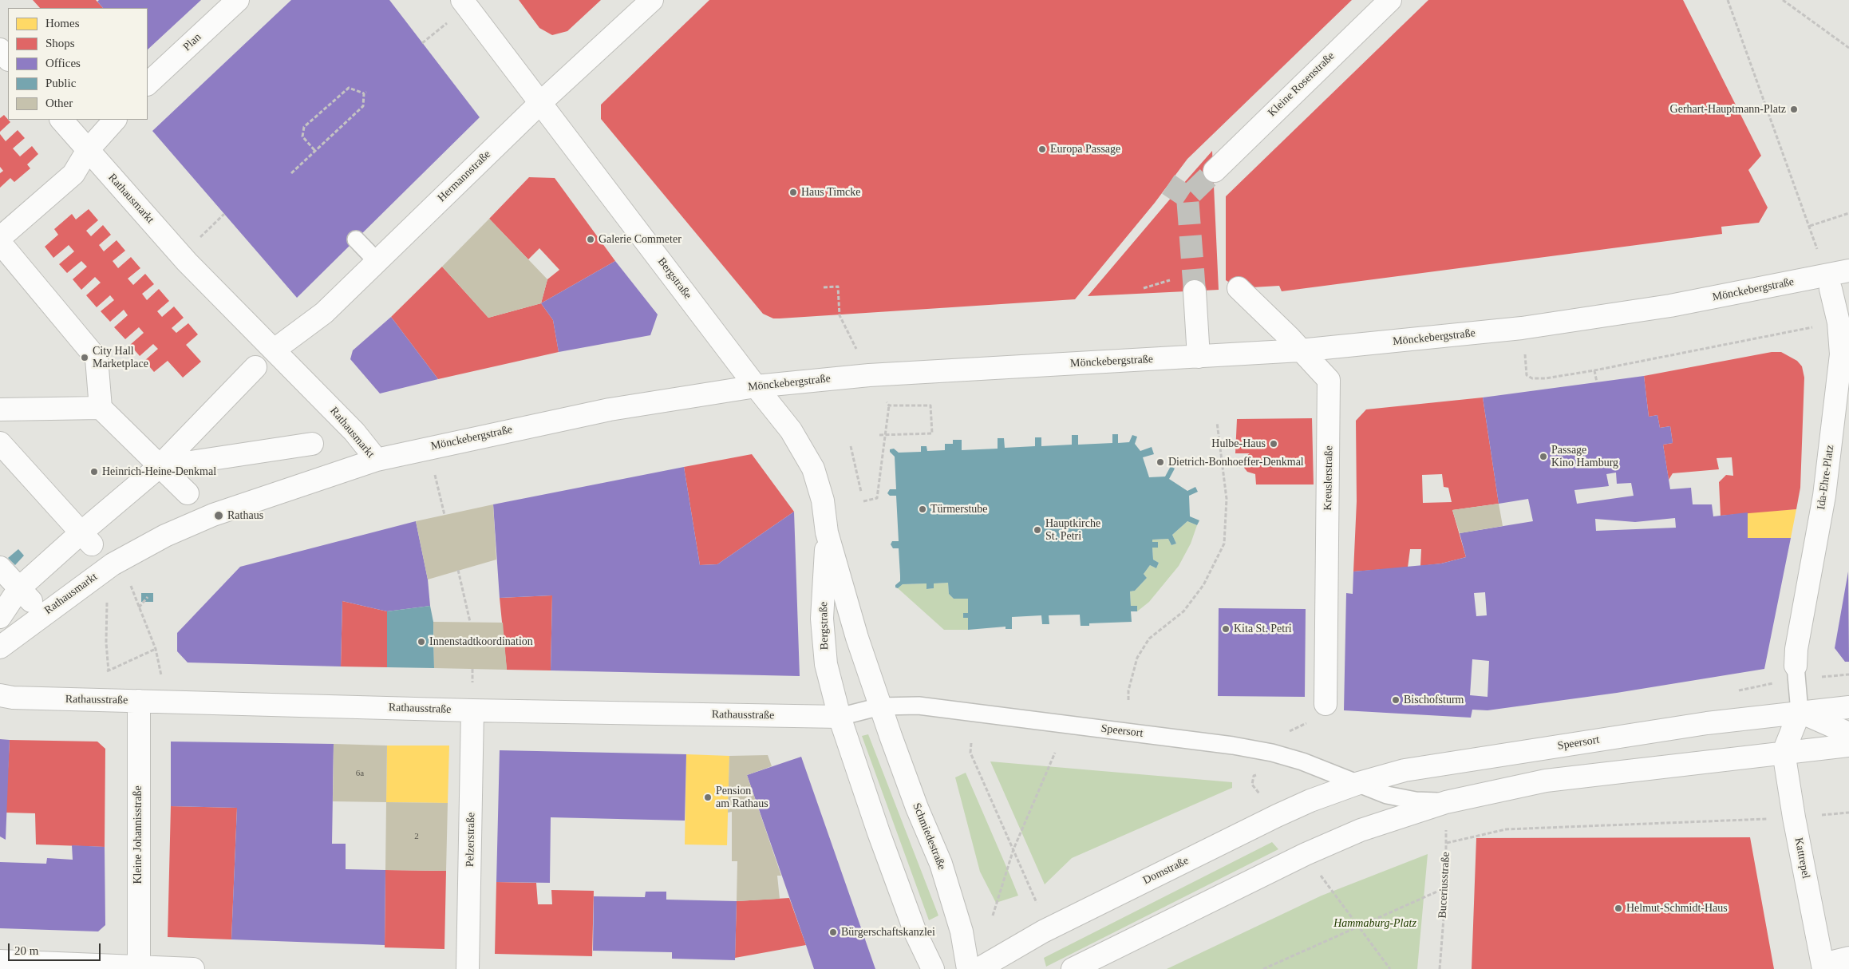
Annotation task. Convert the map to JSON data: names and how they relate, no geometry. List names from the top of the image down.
{
  "streets": {
    "street": [
      "Plan",
      "Kleine Rosenstraße",
      "Hermannstraße",
      "Rathausmarkt",
      "Bergstraße",
      "Mönckebergstraße",
      "Ida-Ehre-Platz",
      "Kreuslerstraße",
      "Rathausstraße",
      "Speersort",
      "Kleine Johannisstraße",
      "Schmiedestraße",
      "Pelzerstraße",
      "Kattrepel",
      "Domstraße"
    ],
    "path": ["Buceriusstraße"]
  },
  "crossings": [
    ["Hermannstraße", "Rathausmarkt"],
    ["Hermannstraße", "Bergstraße"],
    ["Rathausmarkt", "Mönckebergstraße"],
    ["Bergstraße", "Mönckebergstraße"],
    ["Bergstraße", "Rathausstraße"],
    ["Bergstraße", "Speersort"],
    ["Bergstraße", "Schmiedestraße"],
    ["Mönckebergstraße", "Kreuslerstraße"],
    ["Rathausstraße", "Speersort"],
    ["Rathausstraße", "Kleine Johannisstraße"],
    ["Rathausstraße", "Pelzerstraße"],
    ["Speersort", "Schmiedestraße"],
    ["Speersort", "Kattrepel"],
    ["Speersort", "Domstraße"],
    ["Speersort", "Buceriusstraße"]
  ],
  "parks": ["Hammaburg-Platz"],
  "places": [
    "Gerhart-Hauptmann-Platz",
    "Europa Passage",
    "Haus Timcke",
    "Galerie Commeter",
    "City Hall Marketplace",
    "Hulbe-Haus",
    "Passage Kino Hamburg",
    "Dietrich-Bonhoeffer-Denkmal",
    "Heinrich-Heine-Denkmal",
    "Türmerstube",
    "Rathaus",
    "Hauptkirche St. Petri",
    "Kita St. Petri",
    "Innenstadtkoordination",
    "Bischofsturm",
    "Pension am Rathaus",
    "Helmut-Schmidt-Haus",
    "Bürgerschaftskanzlei"
  ],
  "house_numbers": ["6a", "2"],
  "legend": [
    "Homes",
    "Shops",
    "Offices",
    "Public",
    "Other"
  ],
  "scale_bar": "20 m"
}
